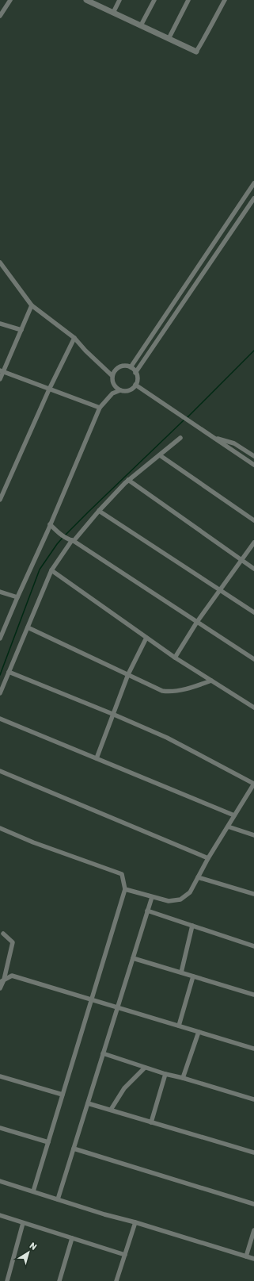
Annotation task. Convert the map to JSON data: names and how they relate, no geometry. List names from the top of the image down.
{
  "north": "top right"
}
